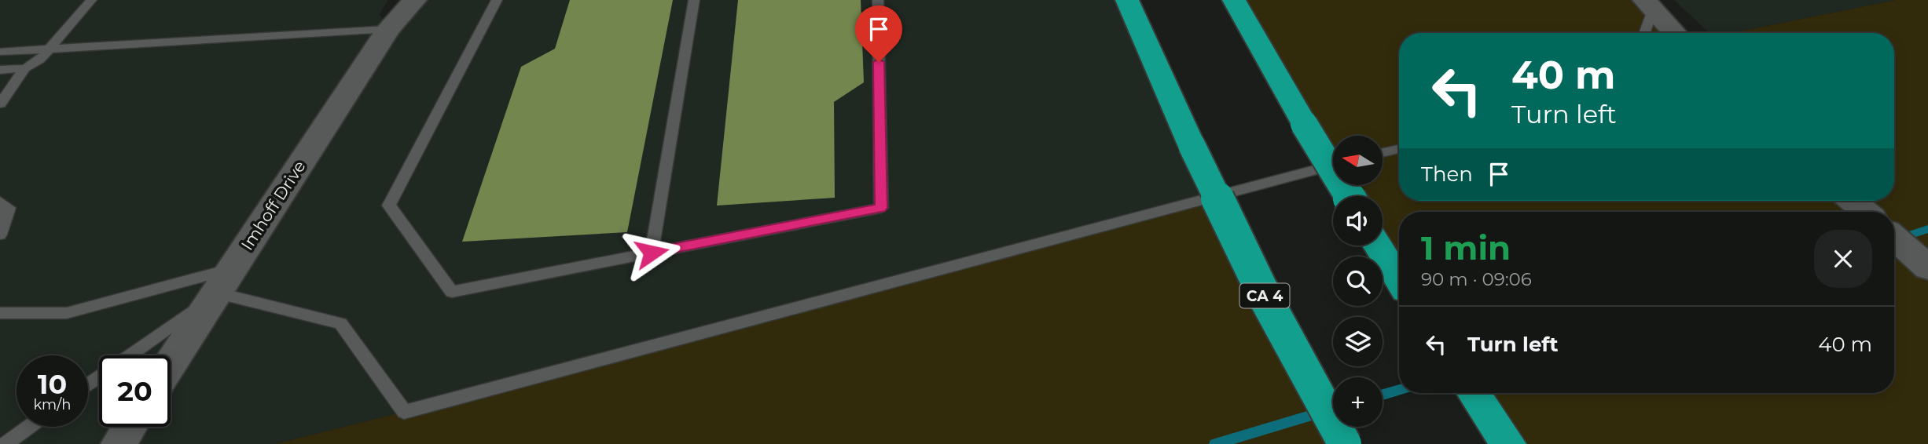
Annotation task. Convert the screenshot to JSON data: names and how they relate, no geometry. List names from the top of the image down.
{
  "streets": {
    "highway": ["CA 4"],
    "street": ["Imhoff Drive"]
  },
  "north": "left",
  "page": {
    "turn": ["40 m", "Turn left"],
    "map_buttons": "+",
    "then": "Then",
    "heading": ["1 min", "90 m · 09:06"],
    "list": [
      {
        "name": "Turn left",
        "value": "40 m"
      }
    ],
    "speed": "10 km/h",
    "limit": "20"
  }
}
